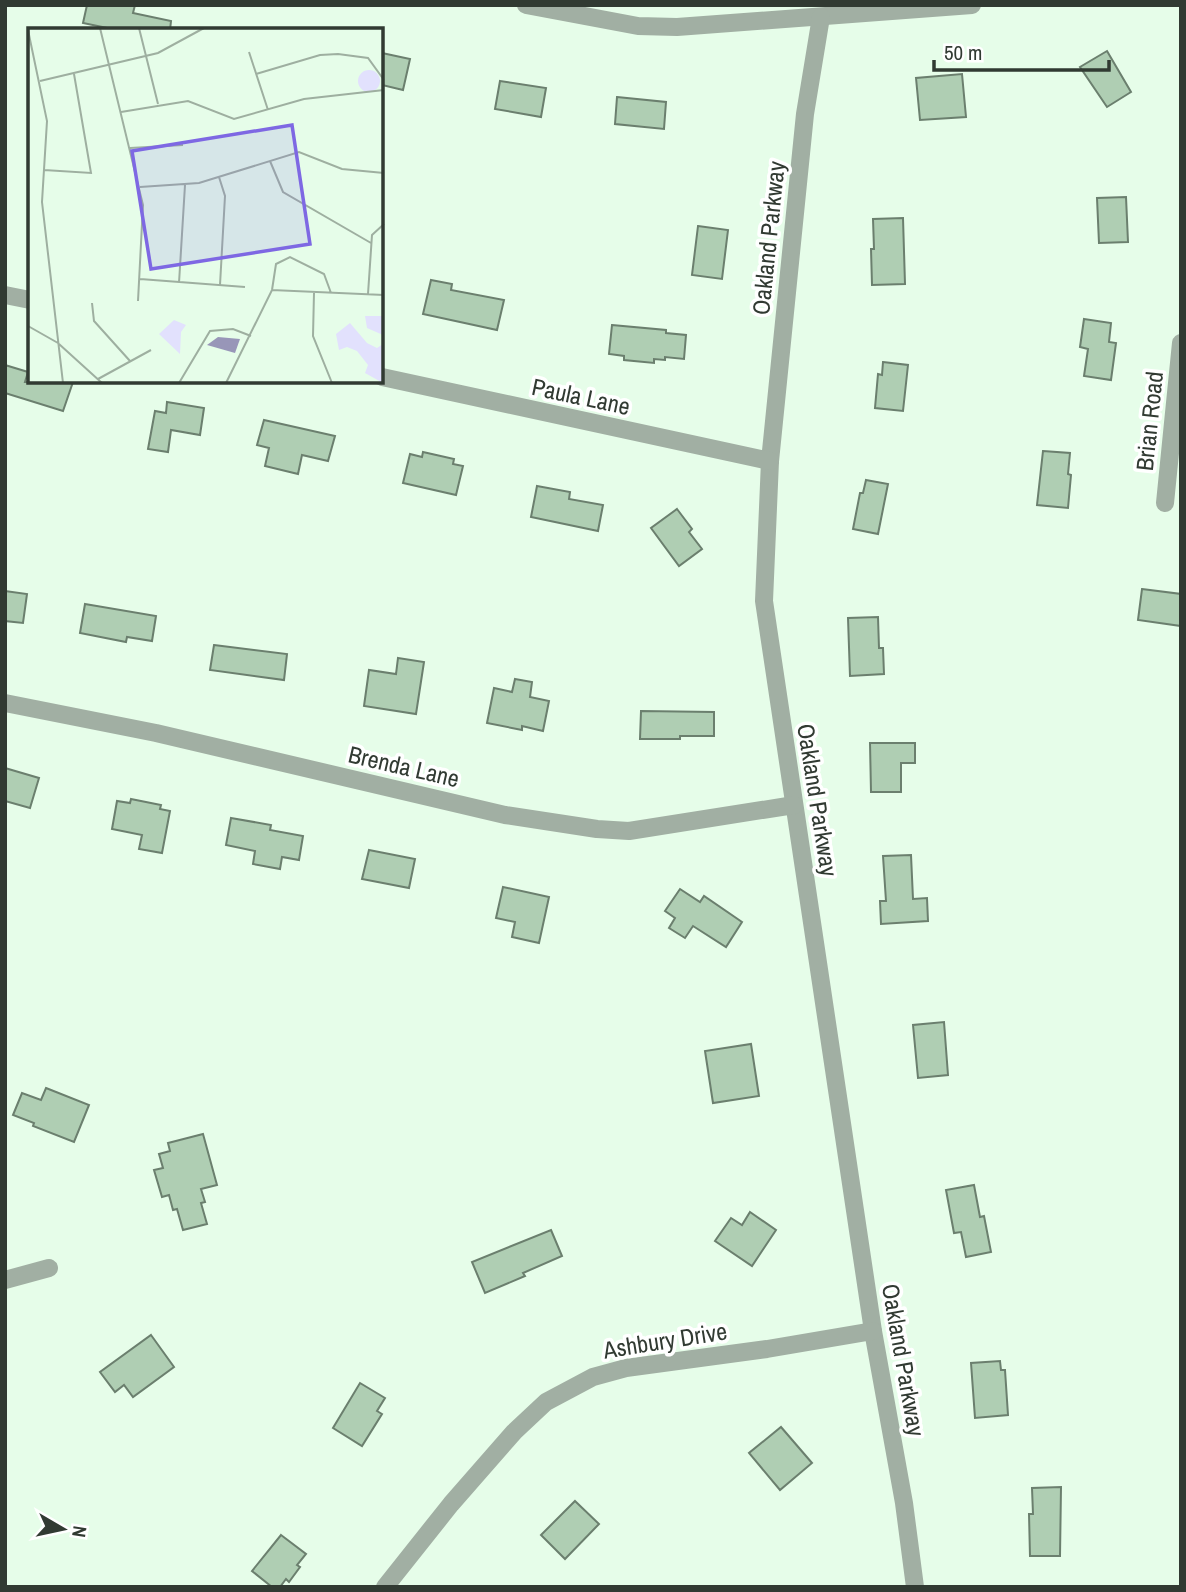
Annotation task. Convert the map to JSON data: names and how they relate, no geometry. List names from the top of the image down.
{
  "streets": {
    "street": [
      "Oakland Parkway",
      "Paula Lane",
      "Brian Road",
      "Brenda Lane",
      "Ashbury Drive"
    ]
  },
  "crossings": [
    ["Oakland Parkway", "Paula Lane"],
    ["Oakland Parkway", "Brenda Lane"],
    ["Oakland Parkway", "Ashbury Drive"]
  ],
  "scale_bar": "50 m",
  "north": "right"
}
